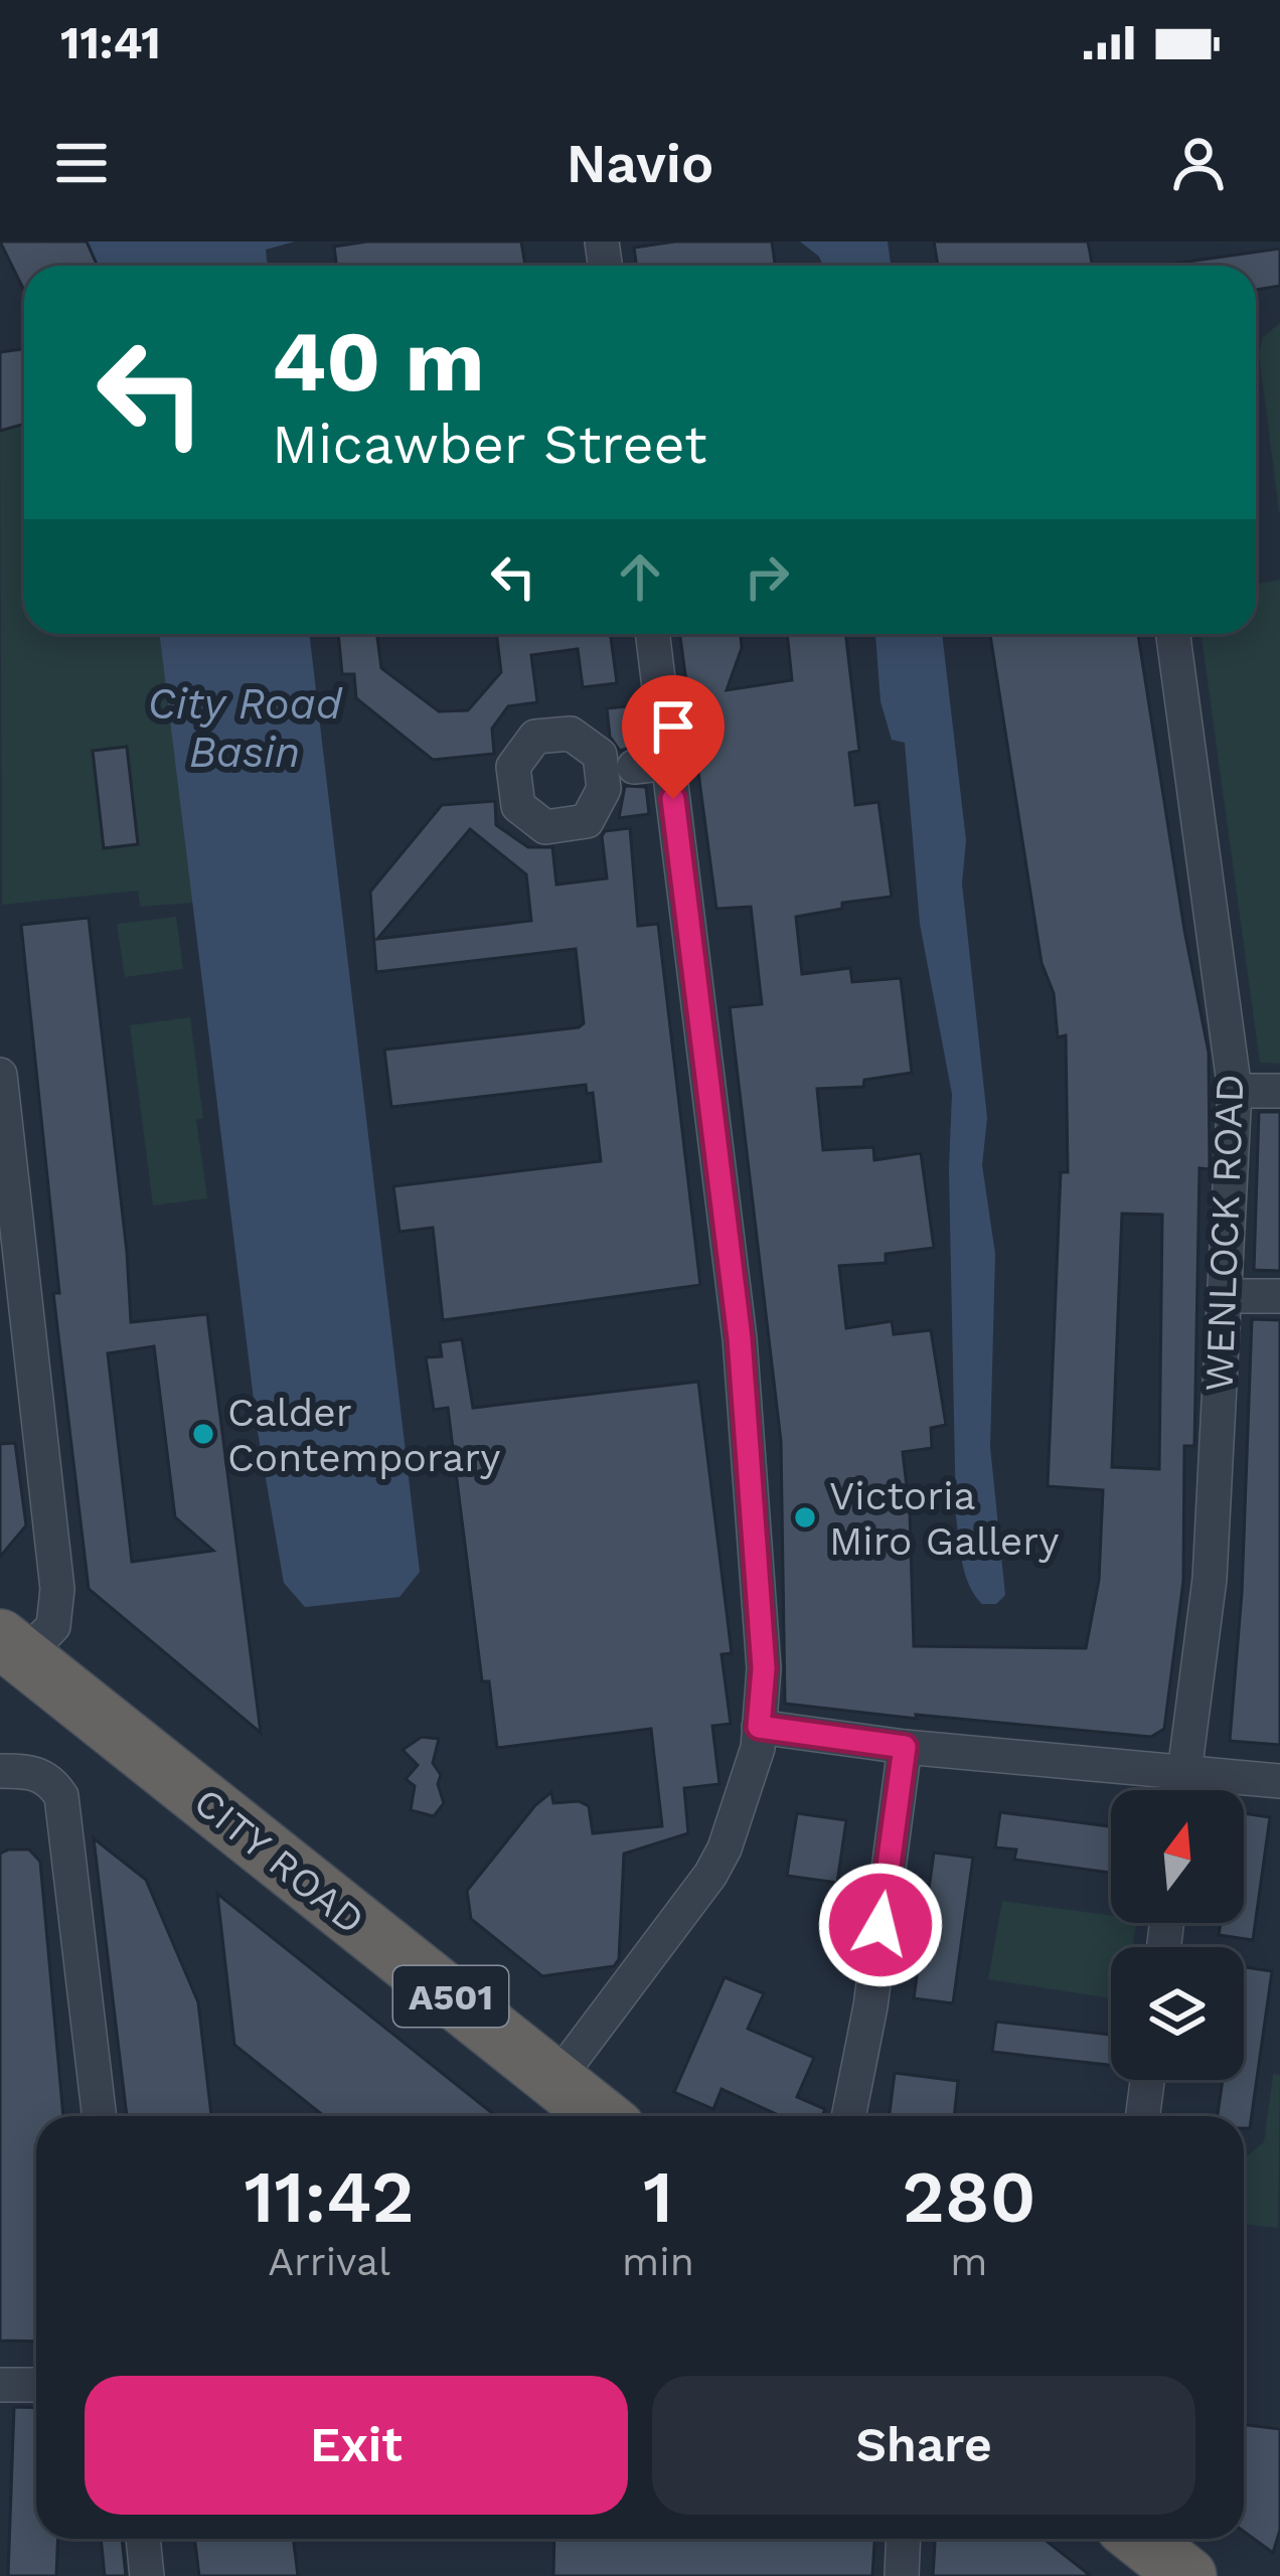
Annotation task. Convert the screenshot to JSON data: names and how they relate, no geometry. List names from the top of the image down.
{
  "streets": {
    "highway": ["CITY ROAD", "A501"],
    "street": ["WENLOCK ROAD"]
  },
  "water": ["City Road Basin"],
  "places": ["Calder Contemporary", "Victoria Miro Gallery"],
  "north": "top",
  "page": {
    "status": "11:41",
    "header": "Navio",
    "turn": ["40 m", "Micawber Street"],
    "eta": [
      "11:42",
      "Arrival",
      "1",
      "min",
      "280",
      "m"
    ],
    "buttons": ["Exit", "Share"]
  }
}
